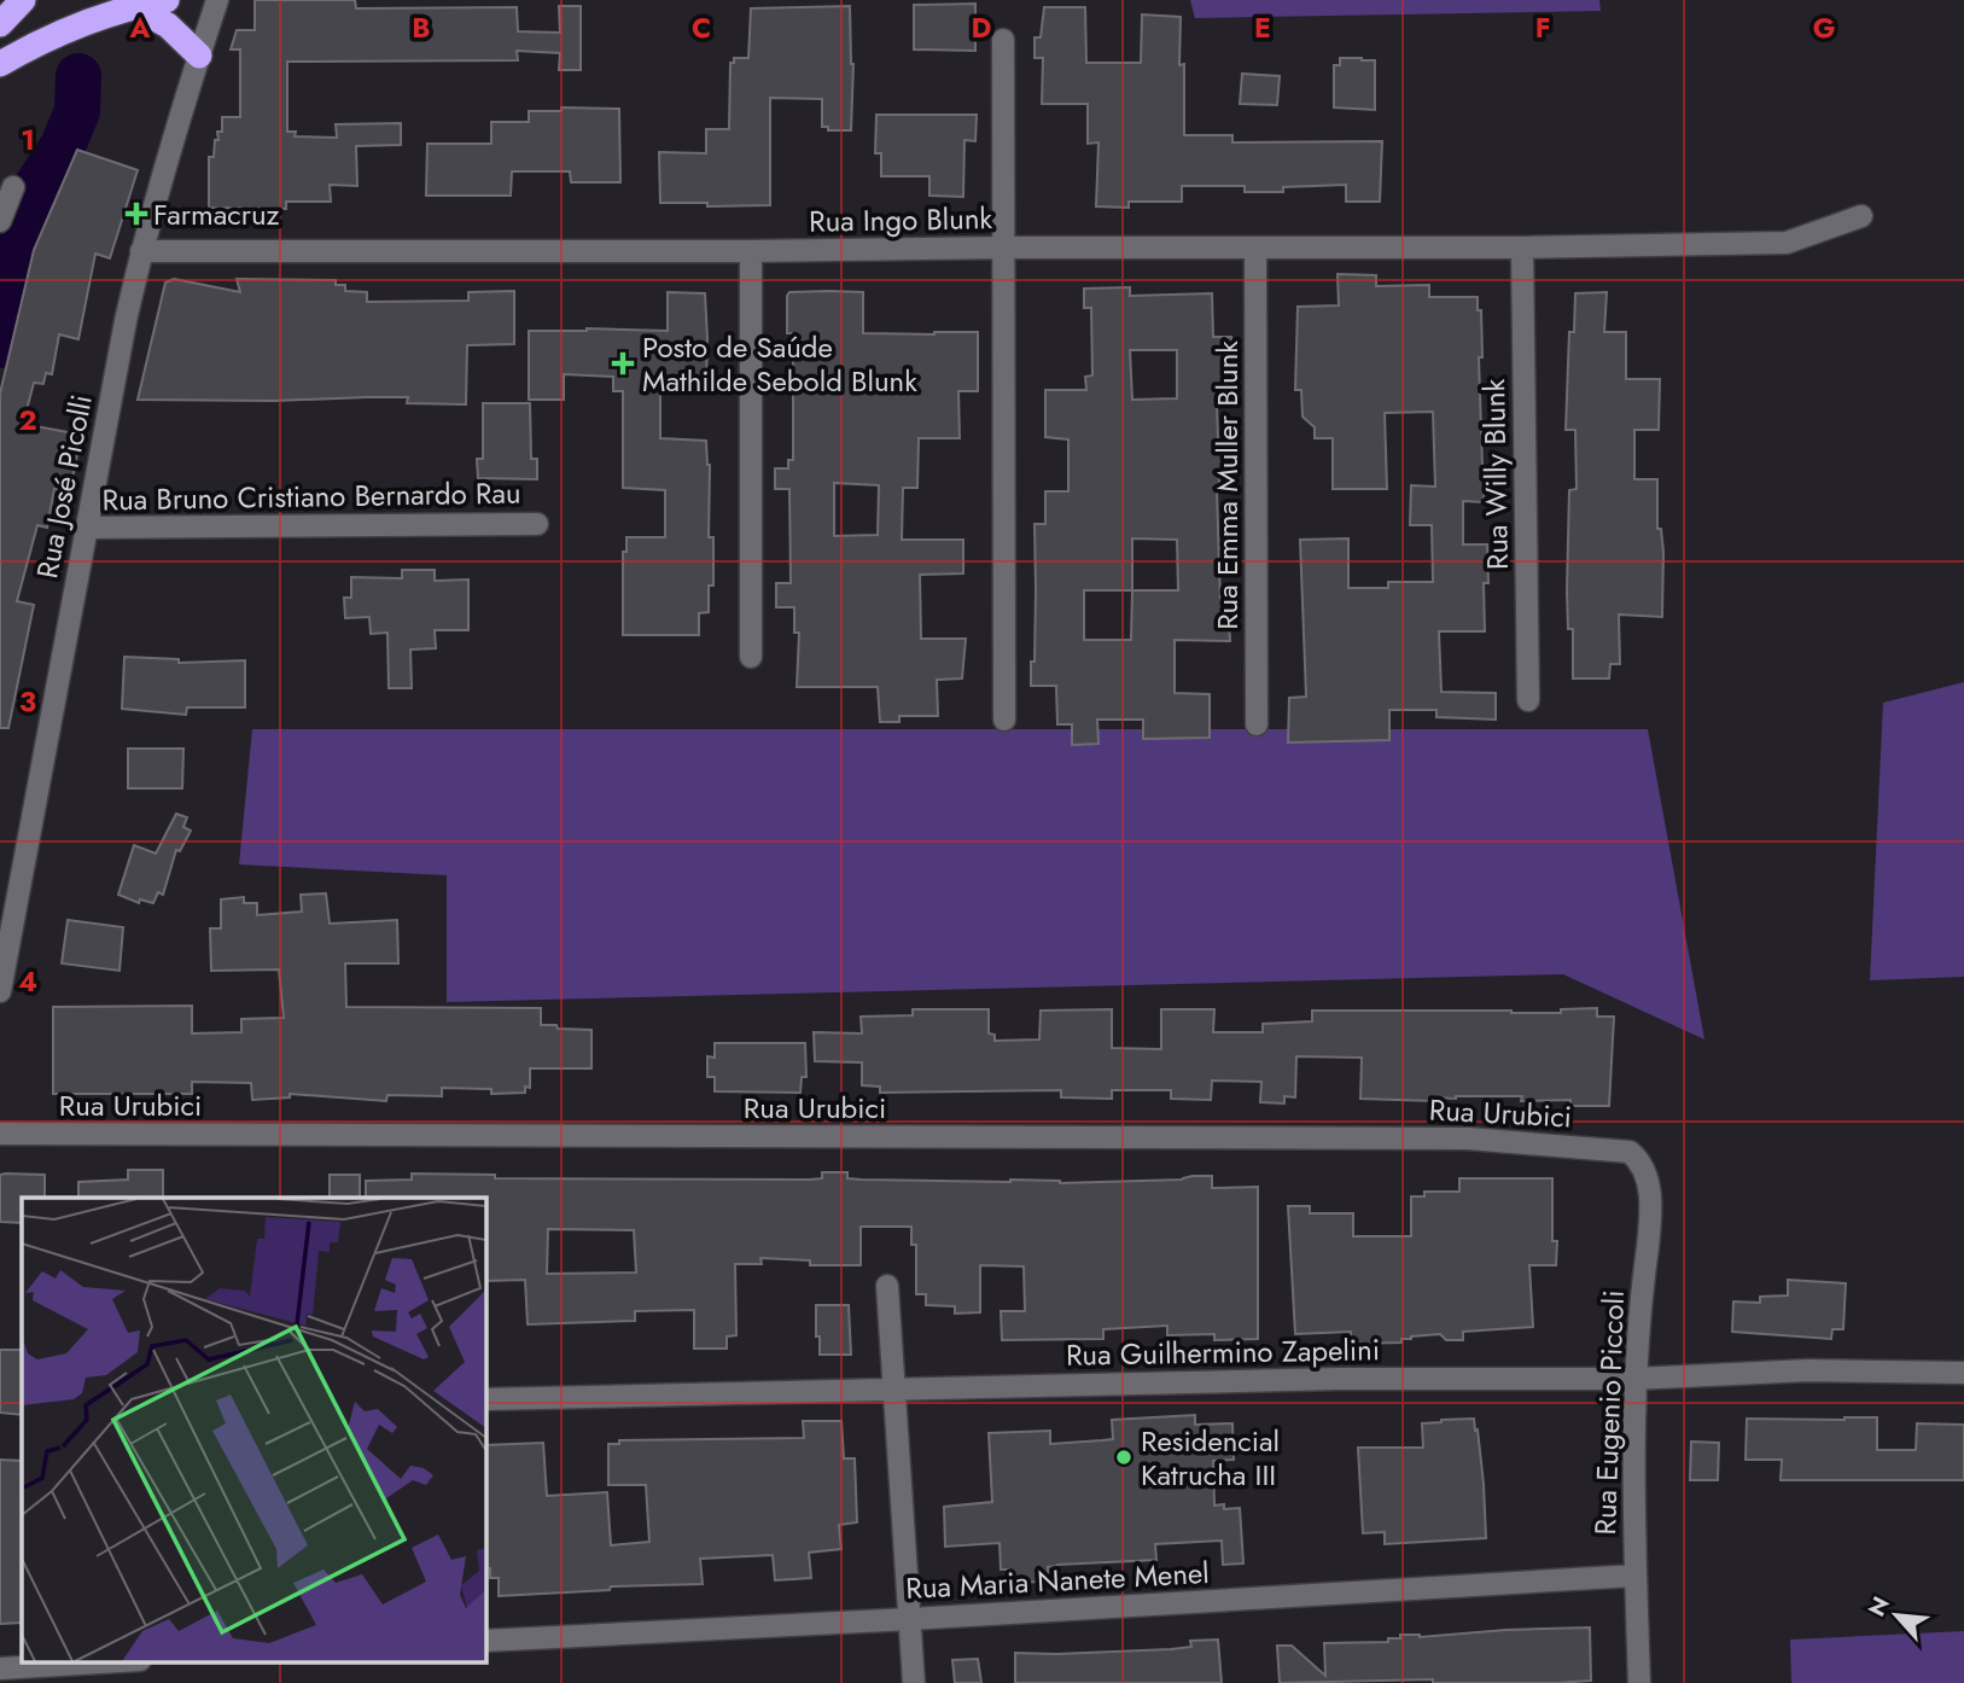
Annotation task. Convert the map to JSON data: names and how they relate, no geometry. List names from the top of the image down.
{
  "streets": {
    "street": [
      "Rua Ingo Blunk",
      "Rua Willy Blunk",
      "Rua Emma Muller Blunk",
      "Rua José Picolli",
      "Rua Bruno Cristiano Bernardo Rau",
      "Rua Urubici",
      "Rua Guilhermino Zapelini",
      "Rua Eugenio Piccoli",
      "Rua Maria Nanete Menel"
    ]
  },
  "crossings": [
    ["Rua Ingo Blunk", "Rua Willy Blunk"],
    ["Rua Ingo Blunk", "Rua Emma Muller Blunk"],
    ["Rua Ingo Blunk", "Rua José Picolli"],
    ["Rua José Picolli", "Rua Bruno Cristiano Bernardo Rau"],
    ["Rua Urubici", "Rua Eugenio Piccoli"],
    ["Rua Guilhermino Zapelini", "Rua Eugenio Piccoli"],
    ["Rua Eugenio Piccoli", "Rua Maria Nanete Menel"]
  ],
  "places": {
    "health": ["Farmacruz", "Posto de Saúde Mathilde Sebold Blunk"],
    "other": ["Residencial Katrucha III"]
  },
  "north": "top left",
  "grid": {
    "columns": [
      "A",
      "B",
      "C",
      "D",
      "E",
      "F",
      "G"
    ],
    "rows": [
      "1",
      "2",
      "3",
      "4"
    ]
  }
}
